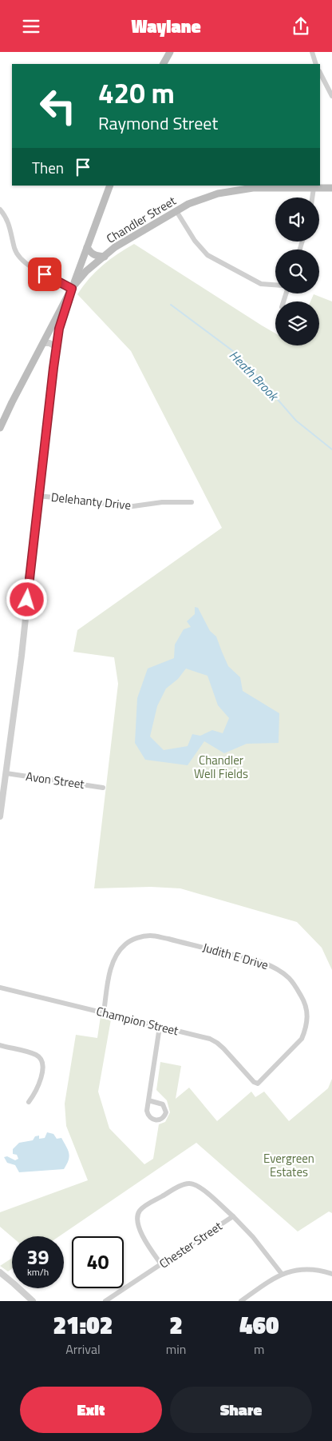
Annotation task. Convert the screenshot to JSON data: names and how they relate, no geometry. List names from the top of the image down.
{
  "streets": {
    "main road": ["Chandler Street"],
    "street": [
      "Delehanty Drive",
      "Avon Street",
      "Judith E Drive",
      "Champion Street",
      "Chester Street"
    ]
  },
  "crossings": [
    ["Judith E Drive", "Champion Street"]
  ],
  "water": ["Heath Brook"],
  "parks": ["Chandler Well Fields", "Evergreen Estates"],
  "page": {
    "header": "Waylane",
    "turn": ["420 m", "Raymond Street"],
    "then": "Then",
    "speed": "39 km/h",
    "limit": "40",
    "eta": [
      "21:02",
      "Arrival",
      "2",
      "min",
      "460",
      "m"
    ],
    "buttons": ["Exit", "Share"]
  }
}
